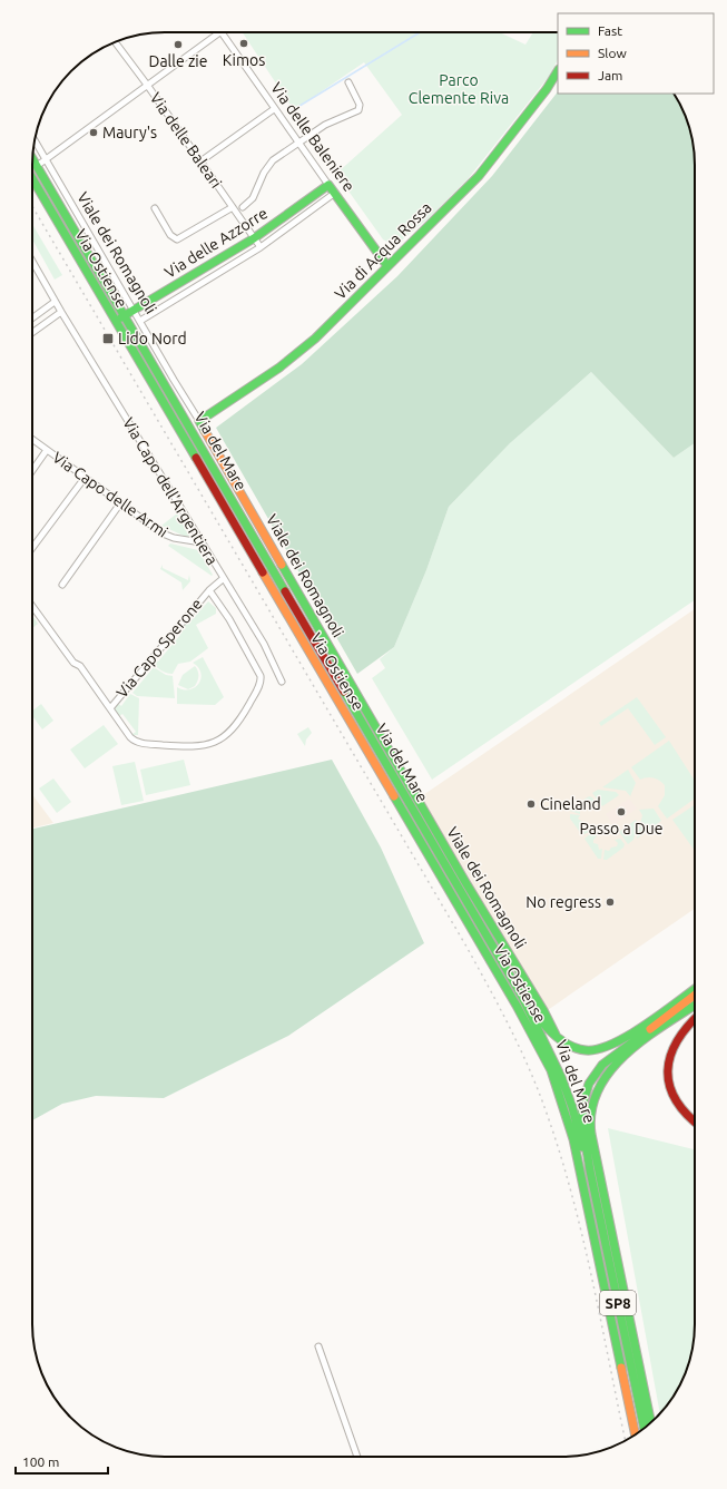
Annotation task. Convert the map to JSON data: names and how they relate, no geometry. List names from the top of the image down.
{
  "streets": {
    "street": [
      "Via delle Baleniere",
      "Via delle Baleari",
      "Via delle Azzorre",
      "Via di Acqua Rossa",
      "Viale dei Romagnoli",
      "Via Ostiense",
      "Via del Mare",
      "Via Capo dell'Argentiera",
      "Via Capo delle Armi",
      "Via Capo Sperone",
      "SP8"
    ]
  },
  "crossings": [
    ["Via delle Baleniere", "Via delle Azzorre"],
    ["Via delle Baleniere", "Via di Acqua Rossa"],
    ["Via delle Baleari", "Via delle Azzorre"],
    ["Via delle Azzorre", "Viale dei Romagnoli"],
    ["Via delle Azzorre", "Via Ostiense"],
    ["Via delle Azzorre", "Via del Mare"],
    ["Via di Acqua Rossa", "Viale dei Romagnoli"],
    ["Via Capo dell'Argentiera", "Via Capo delle Armi"],
    ["Via Capo dell'Argentiera", "Via Capo Sperone"]
  ],
  "parks": ["Parco Clemente Riva"],
  "places": {
    "other": [
      "Kimos",
      "Dalle zie",
      "Maury's",
      "Cineland",
      "Passo a Due",
      "No regress"
    ],
    "transit": ["Lido Nord"]
  },
  "legend": ["Fast", "Slow", "Jam"],
  "scale_bar": "100 m"
}
